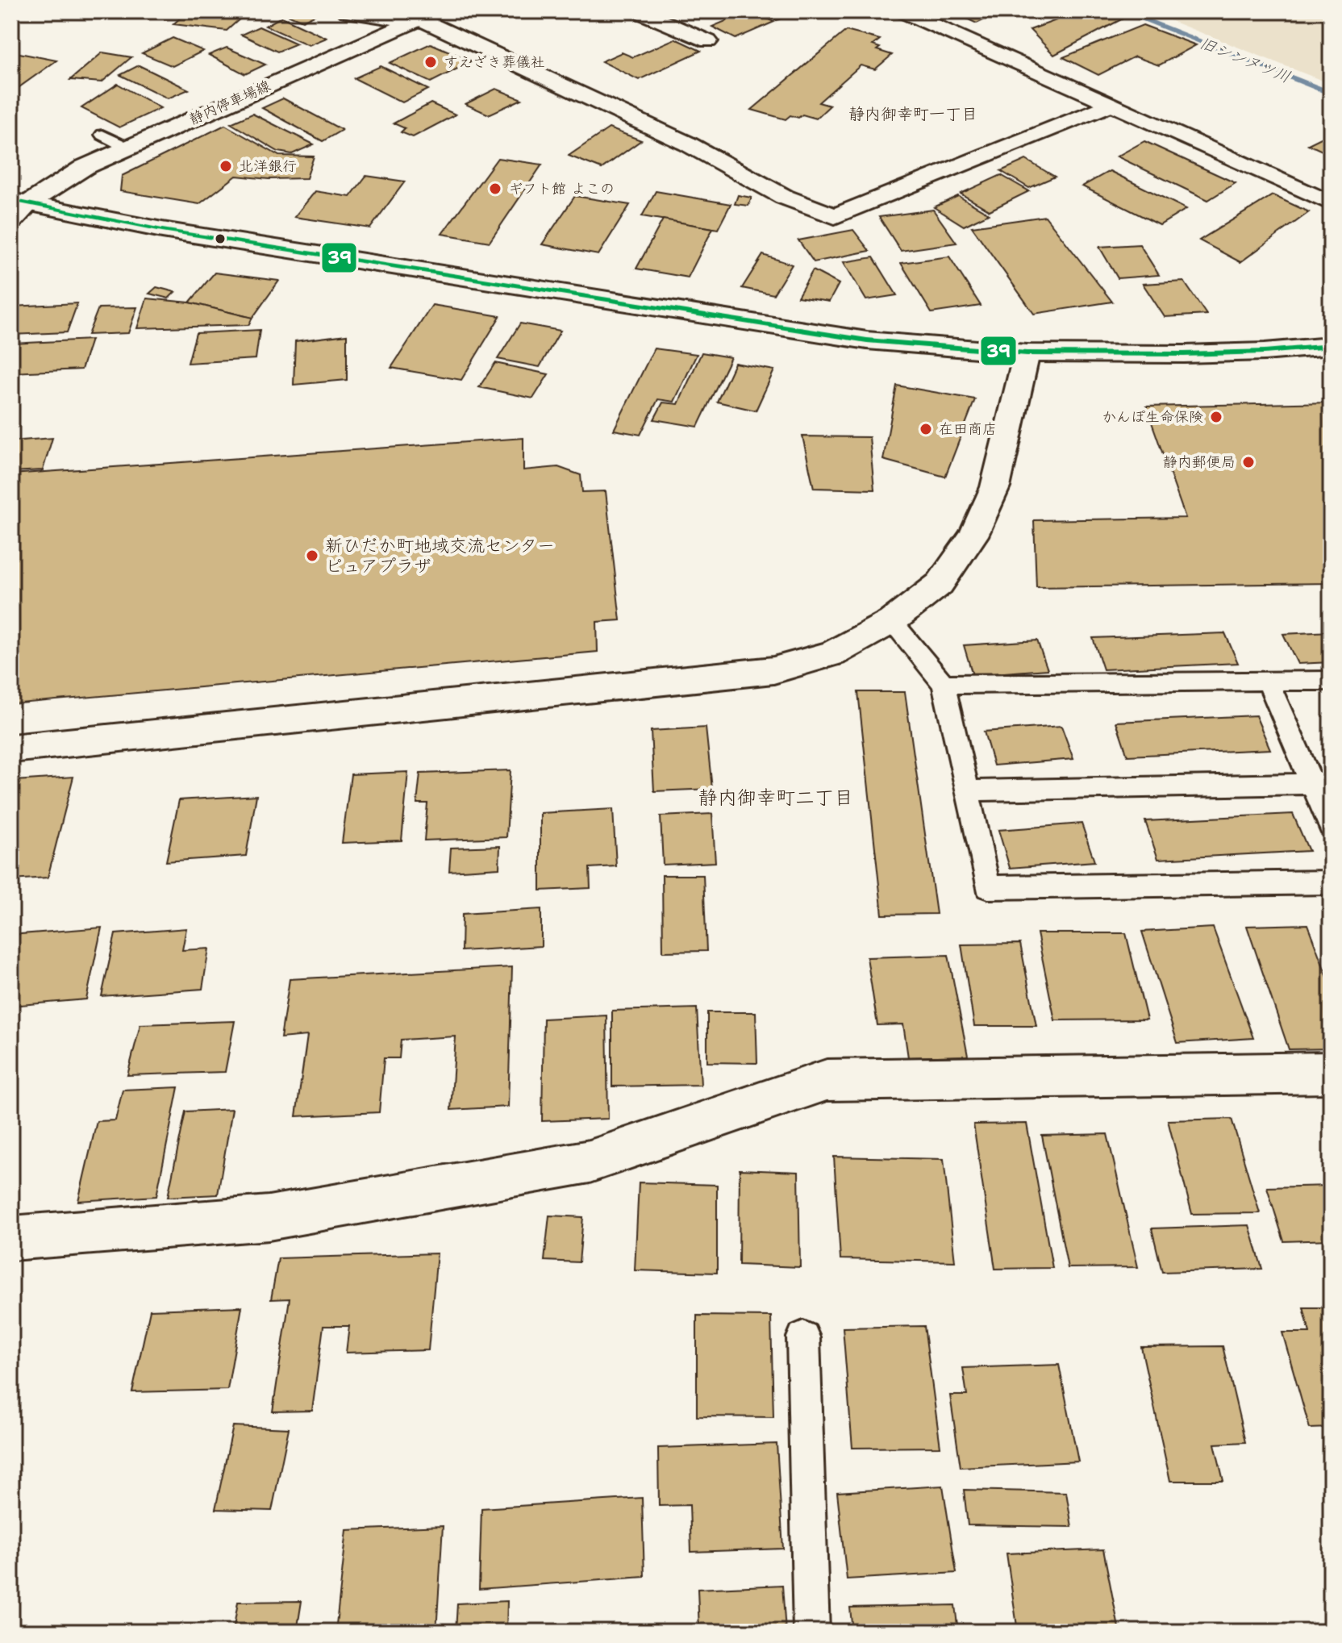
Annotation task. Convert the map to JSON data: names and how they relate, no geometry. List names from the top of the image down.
{
  "streets": {
    "main road": ["静内停車場線"]
  },
  "districts": ["静内御幸町一丁目", "静内御幸町二丁目"],
  "water": ["旧シンヌツ川"],
  "places": [
    "すえざき葬儀社",
    "北洋銀行",
    "ギフト館 よこの",
    "かんぽ生命保険",
    "在田商店",
    "静内郵便局",
    "新ひだか町地域交流センター ピュアプラザ"
  ],
  "lines": ["transit line 39"]
}
